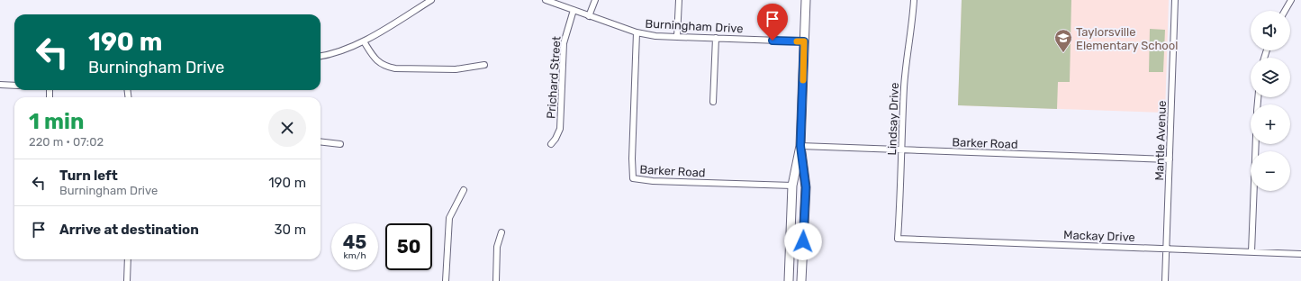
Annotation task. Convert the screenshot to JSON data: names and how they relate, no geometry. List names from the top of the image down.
{
  "streets": {
    "street": [
      "Burningham Drive",
      "Prichard Street",
      "Lindsay Drive",
      "Mantle Avenue",
      "Barker Road",
      "Mackay Drive"
    ]
  },
  "crossings": [
    ["Burningham Drive", "Prichard Street"],
    ["Burningham Drive", "Barker Road"],
    ["Lindsay Drive", "Barker Road"],
    ["Lindsay Drive", "Mackay Drive"],
    ["Mantle Avenue", "Barker Road"],
    ["Mantle Avenue", "Mackay Drive"]
  ],
  "places": {
    "school or university": ["Taylorsville Elementary School"]
  },
  "page": {
    "map_buttons": ["+", "−"],
    "turn": ["190 m", "Burningham Drive"],
    "heading": ["1 min", "220 m · 07:02"],
    "list": [
      {
        "name": "Turn left",
        "note": "Burningham Drive",
        "value": "190 m"
      },
      {
        "name": "Arrive at destination",
        "value": "30 m"
      }
    ],
    "speed": "45 km/h",
    "limit": "50"
  }
}
